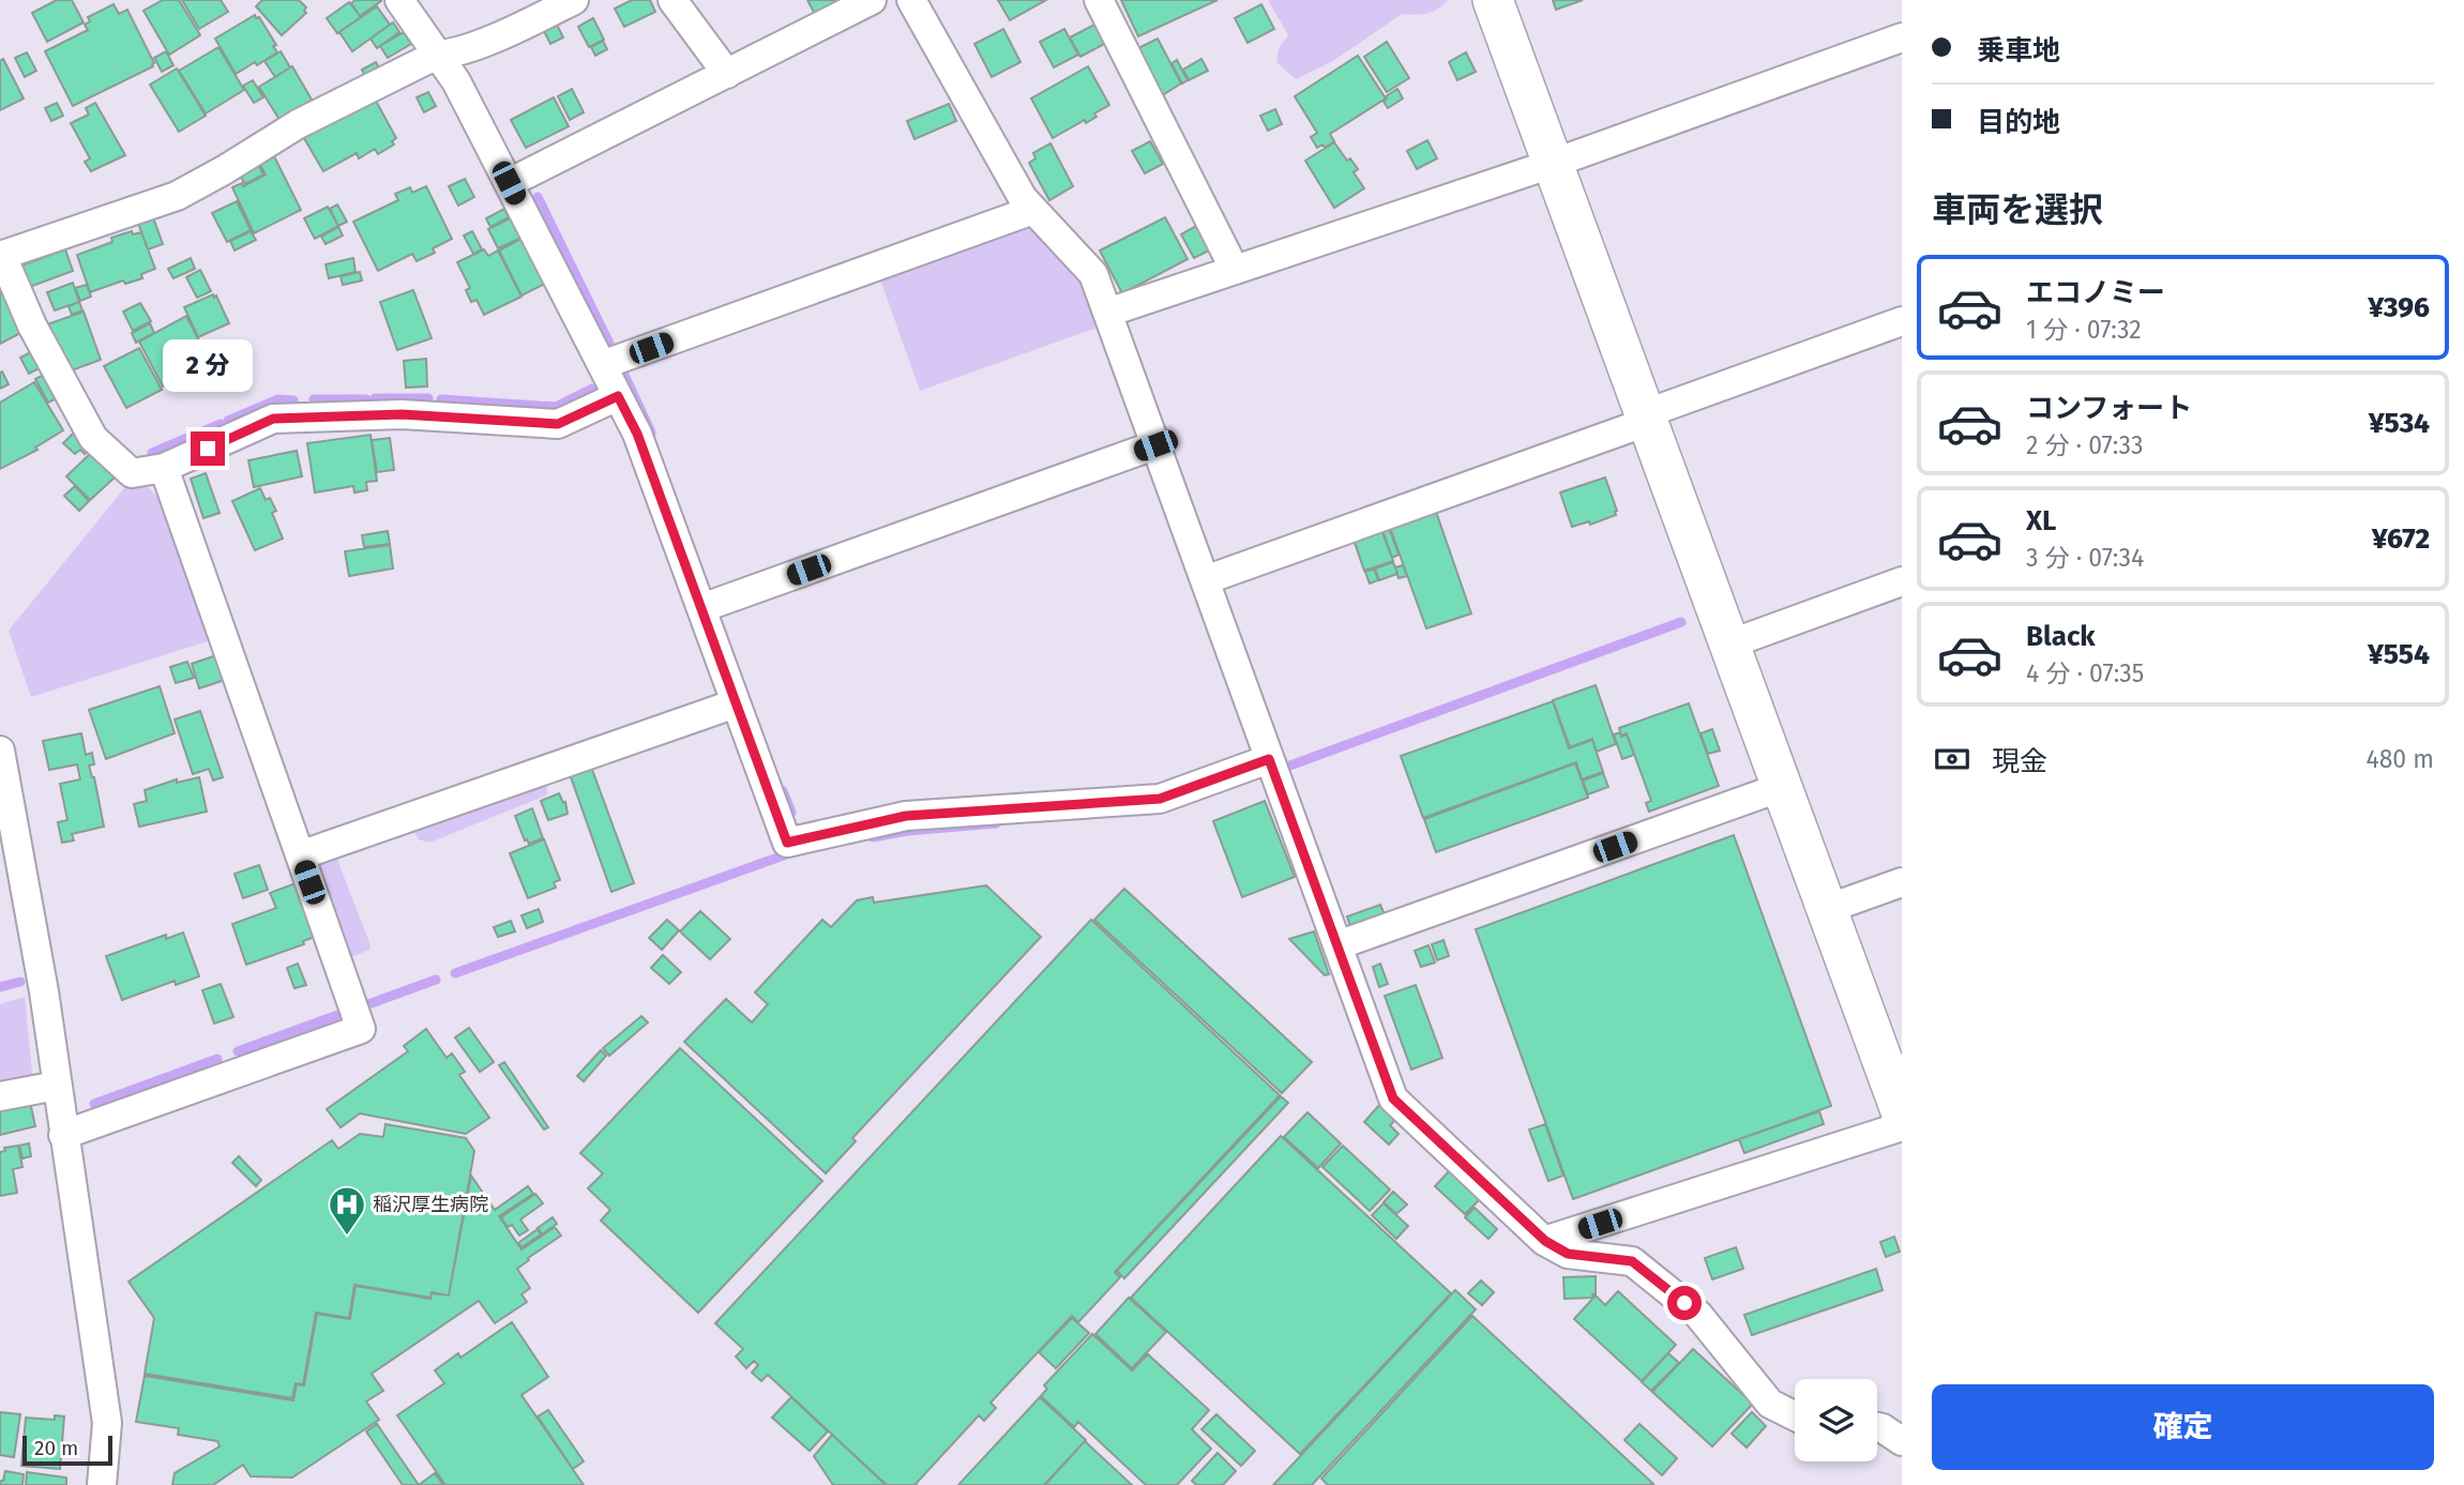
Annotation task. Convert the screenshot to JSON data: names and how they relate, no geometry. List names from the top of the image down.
{
  "places": {
    "hospital": ["稲沢厚生病院"]
  },
  "scale_bar": "20 m",
  "page": {
    "banner": ["乗車地", "目的地"],
    "heading": "車両を選択",
    "list": [
      {
        "name": "エコノミー",
        "note": "1 分 · 07:32",
        "value": "¥396"
      },
      {
        "name": "コンフォート",
        "note": "2 分 · 07:33",
        "value": "¥534"
      },
      {
        "name": "XL",
        "note": "3 分 · 07:34",
        "value": "¥672"
      },
      {
        "name": "Black",
        "note": "4 分 · 07:35",
        "value": "¥554"
      }
    ],
    "bubble": "2 分",
    "pay": ["現金", "480 m"],
    "buttons": "確定",
    "scale": "20 m"
  }
}
